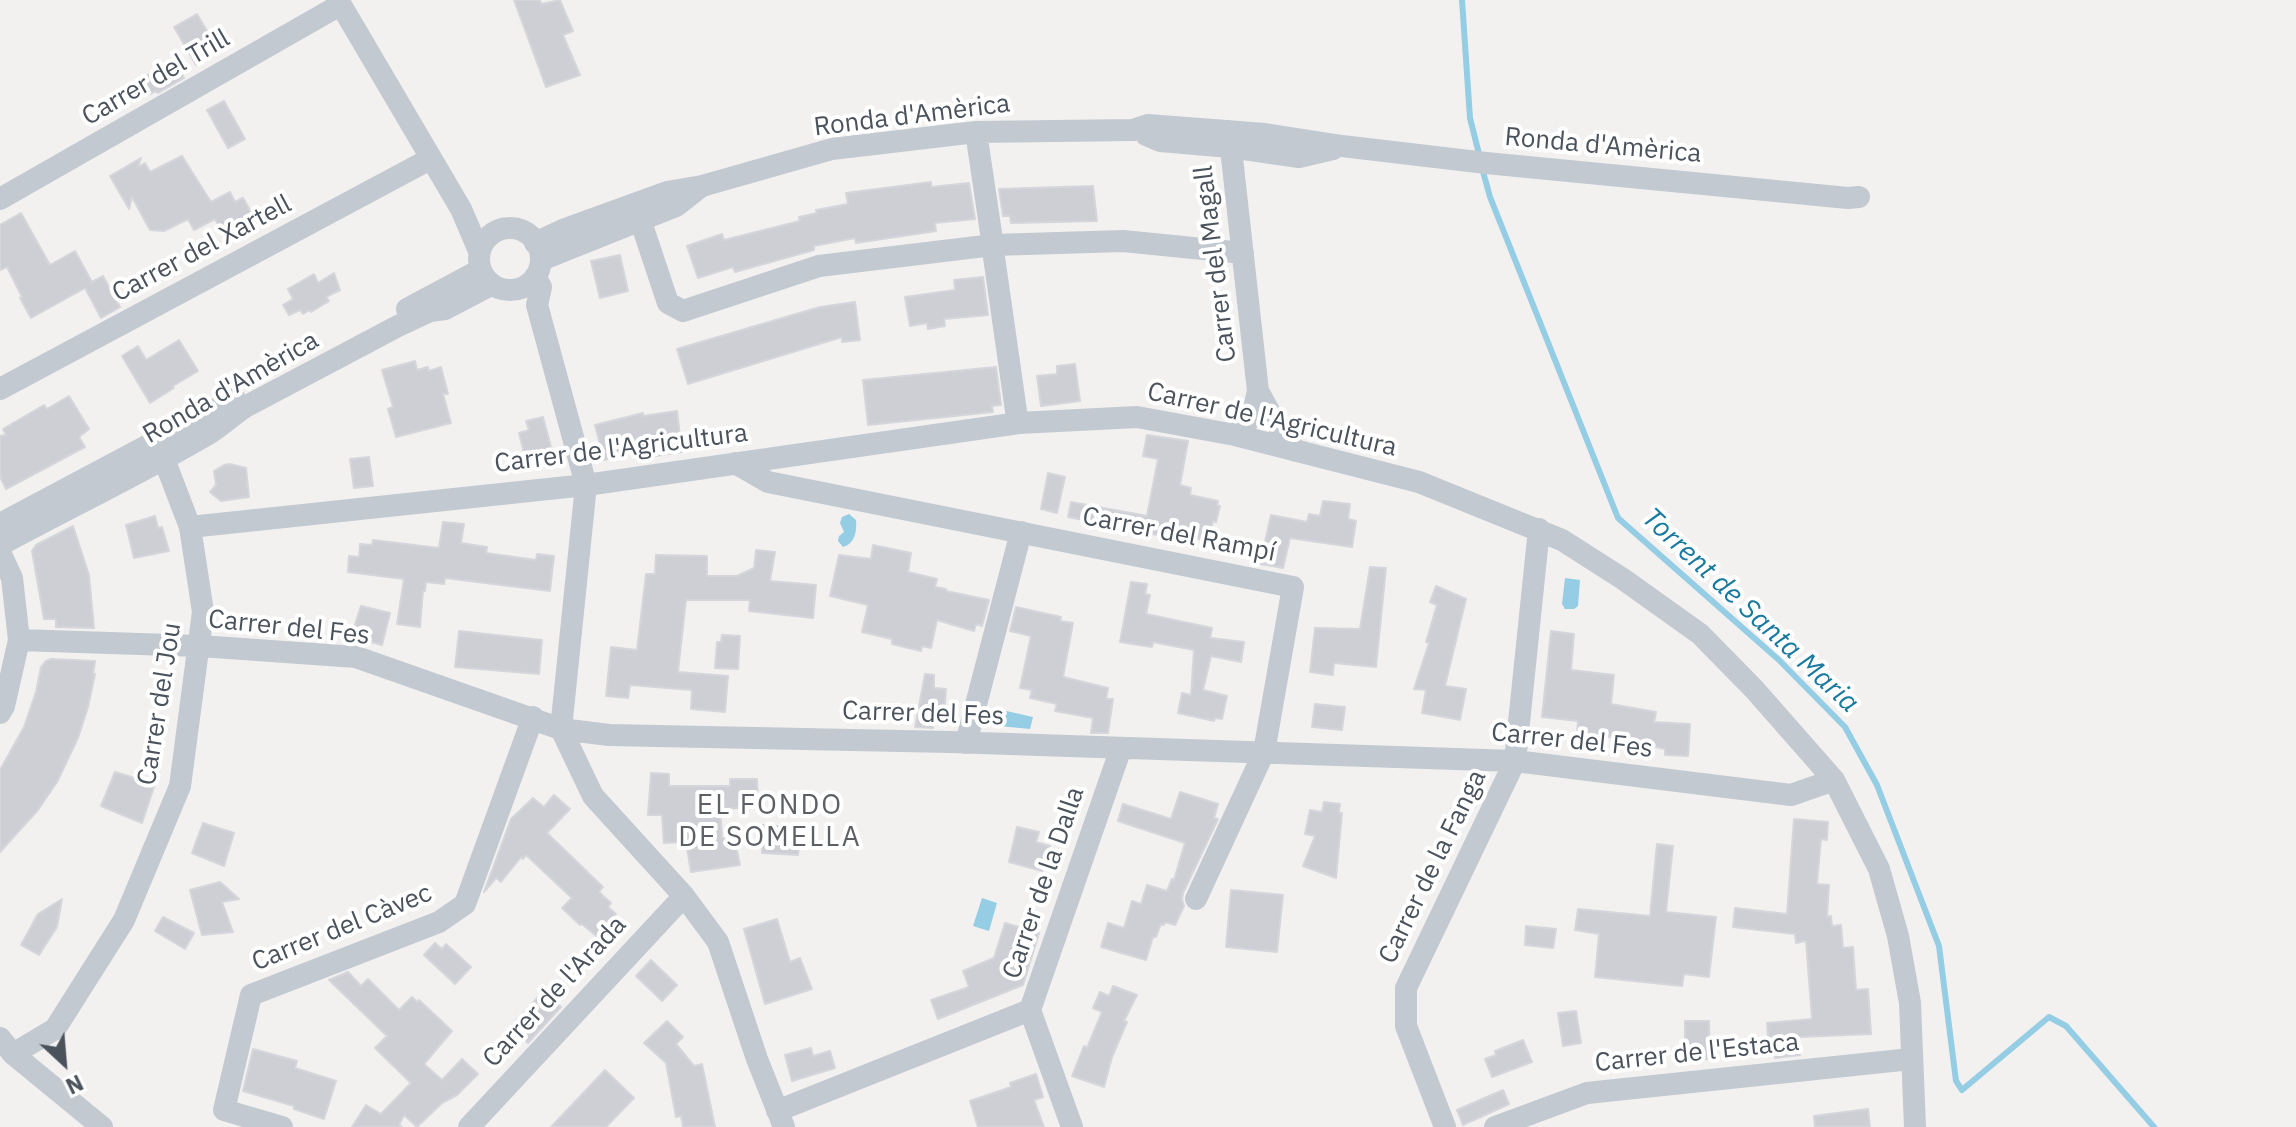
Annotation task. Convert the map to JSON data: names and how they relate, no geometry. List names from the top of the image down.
{
  "streets": {
    "street": [
      "Carrer del Trill",
      "Ronda d'Amèrica",
      "Carrer del Xartell",
      "Carrer del Magall",
      "Carrer de l'Agricultura",
      "Carrer del Rampí",
      "Carrer del Fes",
      "Carrer del Jou",
      "Carrer de la Fanga",
      "Carrer de la Dalla",
      "Carrer del Càvec",
      "Carrer de l'Arada",
      "Carrer de l'Estaca"
    ]
  },
  "crossings": [
    ["Ronda d'Amèrica", "Carrer del Magall"],
    ["Ronda d'Amèrica", "Carrer del Jou"],
    ["Carrer del Magall", "Carrer de l'Agricultura"],
    ["Carrer de l'Agricultura", "Carrer del Rampí"],
    ["Carrer de l'Agricultura", "Carrer del Fes"],
    ["Carrer de l'Agricultura", "Carrer del Jou"],
    ["Carrer de l'Agricultura", "Carrer de la Fanga"],
    ["Carrer de l'Agricultura", "Carrer de l'Estaca"],
    ["Carrer del Rampí", "Carrer del Fes"],
    ["Carrer del Fes", "Carrer del Jou"],
    ["Carrer del Fes", "Carrer de la Fanga"],
    ["Carrer del Fes", "Carrer de la Dalla"],
    ["Carrer del Fes", "Carrer del Càvec"]
  ],
  "districts": ["EL FONDO DE SOMELLA"],
  "water": ["Torrent de Santa Maria"],
  "north": "bottom right"
}
